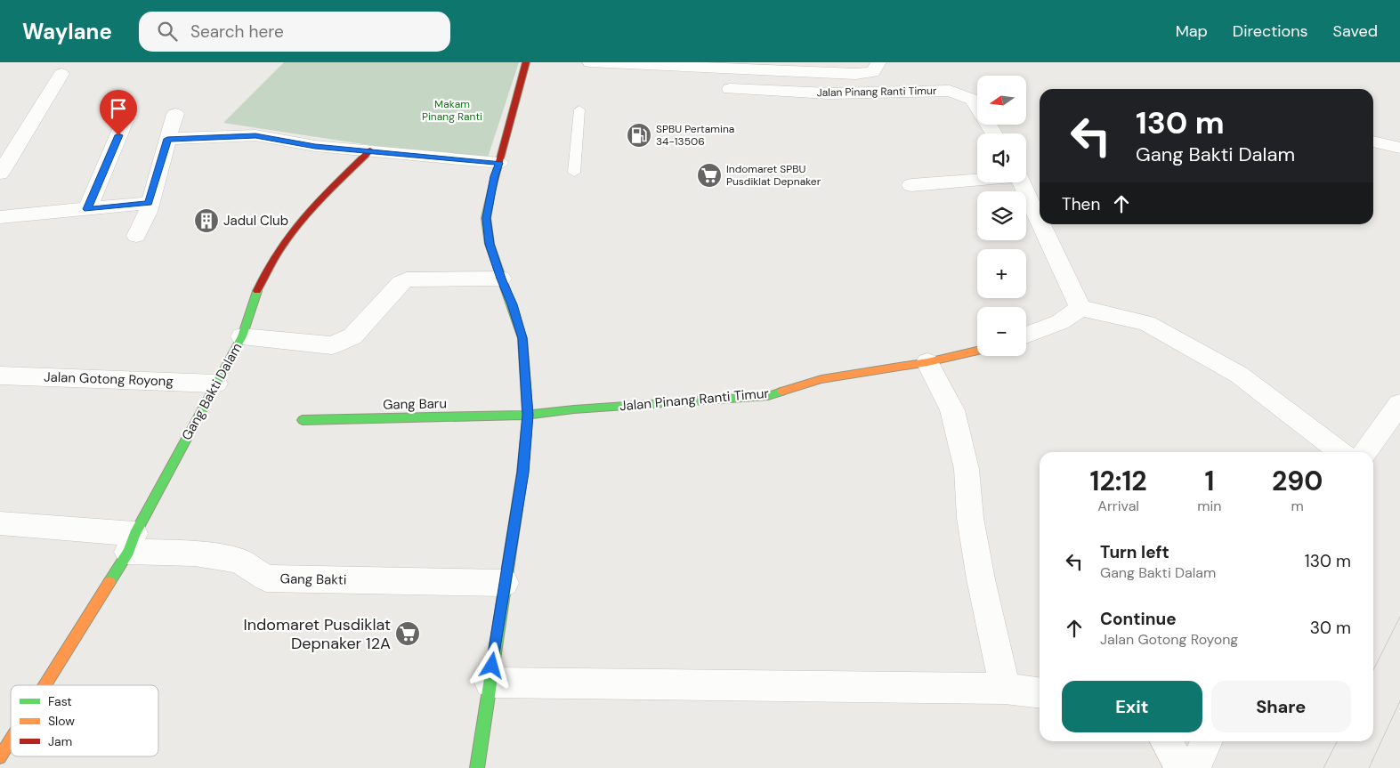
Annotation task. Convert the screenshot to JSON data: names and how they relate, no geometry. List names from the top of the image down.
{
  "streets": {
    "street": [
      "Jalan Pinang Ranti Timur",
      "Jalan Gotong Royong",
      "Gang Bakti Dalam",
      "Gang Baru",
      "Gang Bakti"
    ]
  },
  "crossings": [
    ["Jalan Pinang Ranti Timur", "Gang Baru"],
    ["Jalan Gotong Royong", "Gang Bakti Dalam"],
    ["Gang Bakti Dalam", "Gang Bakti"]
  ],
  "parks": ["Makam Pinang Ranti"],
  "places": {
    "fuel station": ["SPBU Pertamina 34-13506"],
    "supermarket": ["Indomaret SPBU Pusdiklat Depnaker", "Indomaret Pusdiklat Depnaker 12A"],
    "building": ["Jadul Club"]
  },
  "legend": ["Fast", "Slow", "Jam"],
  "north": "left",
  "page": {
    "header": "Waylane",
    "search": "Search here",
    "nav": ["Map", "Directions", "Saved"],
    "map_buttons": ["+", "−"],
    "turn": ["130 m", "Gang Bakti Dalam"],
    "then": "Then",
    "eta": [
      "12:12",
      "Arrival",
      "1",
      "min",
      "290",
      "m"
    ],
    "list": [
      {
        "name": "Turn left",
        "note": "Gang Bakti Dalam",
        "value": "130 m"
      },
      {
        "name": "Continue",
        "note": "Jalan Gotong Royong",
        "value": "30 m"
      }
    ],
    "buttons": ["Exit", "Share"]
  }
}
